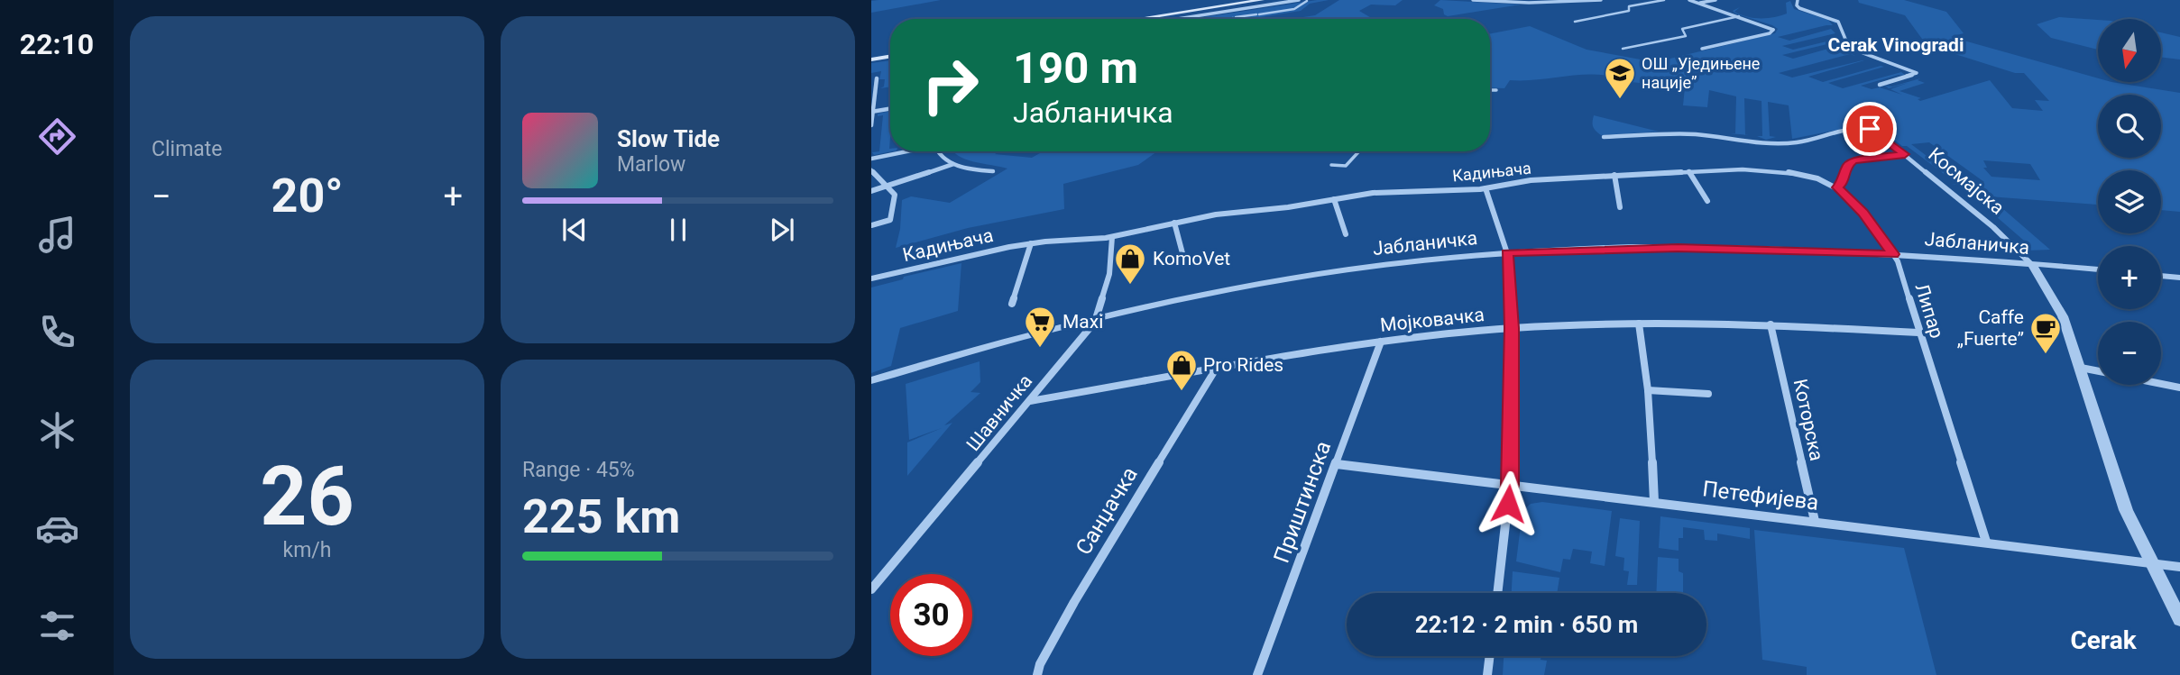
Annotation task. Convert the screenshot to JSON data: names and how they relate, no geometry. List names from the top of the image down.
{
  "streets": {
    "street": [
      "Кадињача",
      "Космајска",
      "Јабланичка",
      "Липар",
      "Мојковачка",
      "Шавничка",
      "Которска",
      "Петефијева",
      "Приштинска",
      "Санџачка"
    ]
  },
  "crossings": [
    ["Кадињача", "Липар"],
    ["Кадињача", "Шавничка"],
    ["Космајска", "Јабланичка"],
    ["Космајска", "Петефијева"],
    ["Јабланичка", "Липар"],
    ["Јабланичка", "Шавничка"],
    ["Липар", "Мојковачка"],
    ["Липар", "Петефијева"],
    ["Мојковачка", "Шавничка"],
    ["Мојковачка", "Которска"],
    ["Мојковачка", "Приштинска"],
    ["Мојковачка", "Санџачка"],
    ["Которска", "Петефијева"],
    ["Петефијева", "Приштинска"]
  ],
  "districts": ["Cerak Vinogradi", "Cerak"],
  "places": {
    "school or university": ["ОШ „Уједињене нације”"],
    "shop": ["KomoVet", "Pro Rides"],
    "supermarket": ["Maxi"],
    "cafe": ["Caffe „Fuerte”"]
  },
  "north": "bottom",
  "page": {
    "tabs": "22:10",
    "tile": [
      "Climate",
      ["26", "km/h"],
      ["Range · 45%", "225 km"]
    ],
    "map_buttons": ["+", "−"],
    "turn": ["190 m", "Јабланичка"],
    "song": ["Slow Tide", "Marlow"],
    "heat": ["−", "20°", "+"],
    "limit": "30",
    "trip": "22:12 · 2 min · 650 m"
  }
}
